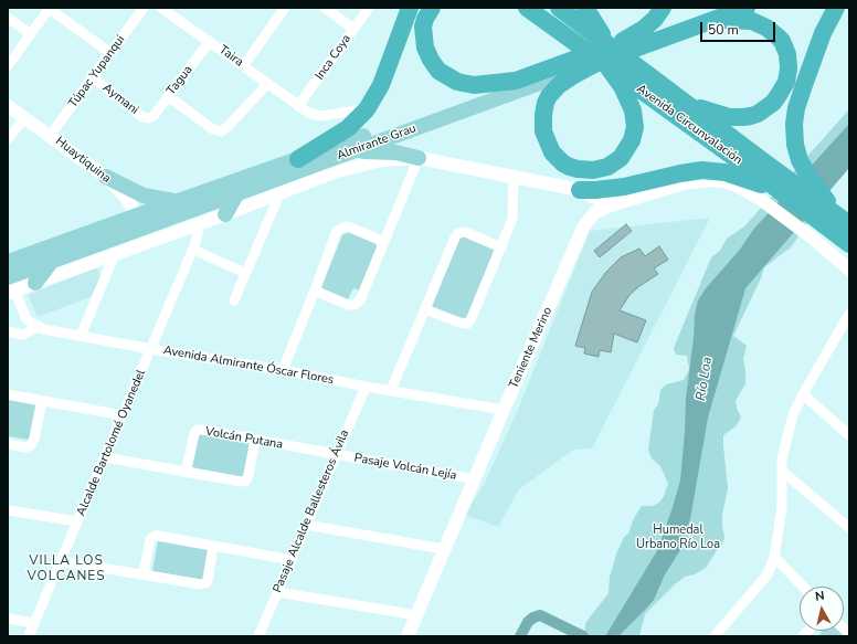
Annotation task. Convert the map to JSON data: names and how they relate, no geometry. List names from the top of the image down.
{
  "streets": {
    "highway": ["Avenida Circunvalación", "Almirante Grau"],
    "street": [
      "Taira",
      "Inca Coya",
      "Túpac Yupanqui",
      "Tagua",
      "Aymani",
      "Huaytiquina",
      "Teniente Merino",
      "Avenida Almirante Óscar Flores",
      "Volcán Putana",
      "Alcalde Bartolomé Oyanedel",
      "Pasaje Volcán Lejía",
      "Pasaje Alcalde Ballesteros Ávila"
    ]
  },
  "crossings": [
    ["Taira", "Inca Coya"],
    ["Taira", "Tagua"],
    ["Túpac Yupanqui", "Aymani"],
    ["Túpac Yupanqui", "Huaytiquina"],
    ["Tagua", "Aymani"],
    ["Avenida Circunvalación", "Almirante Grau"],
    ["Avenida Circunvalación", "Teniente Merino"],
    ["Almirante Grau", "Huaytiquina"],
    ["Almirante Grau", "Teniente Merino"],
    ["Almirante Grau", "Avenida Almirante Óscar Flores"],
    ["Almirante Grau", "Alcalde Bartolomé Oyanedel"],
    ["Teniente Merino", "Avenida Almirante Óscar Flores"],
    ["Teniente Merino", "Pasaje Volcán Lejía"],
    ["Avenida Almirante Óscar Flores", "Alcalde Bartolomé Oyanedel"],
    ["Avenida Almirante Óscar Flores", "Pasaje Alcalde Ballesteros Ávila"],
    ["Volcán Putana", "Pasaje Volcán Lejía"],
    ["Volcán Putana", "Pasaje Alcalde Ballesteros Ávila"],
    ["Pasaje Volcán Lejía", "Pasaje Alcalde Ballesteros Ávila"]
  ],
  "districts": ["VILLA LOS VOLCANES"],
  "water": ["Río Loa"],
  "parks": ["Humedal Urbano Río Loa"],
  "scale_bar": "50 m",
  "north": "top"
}
